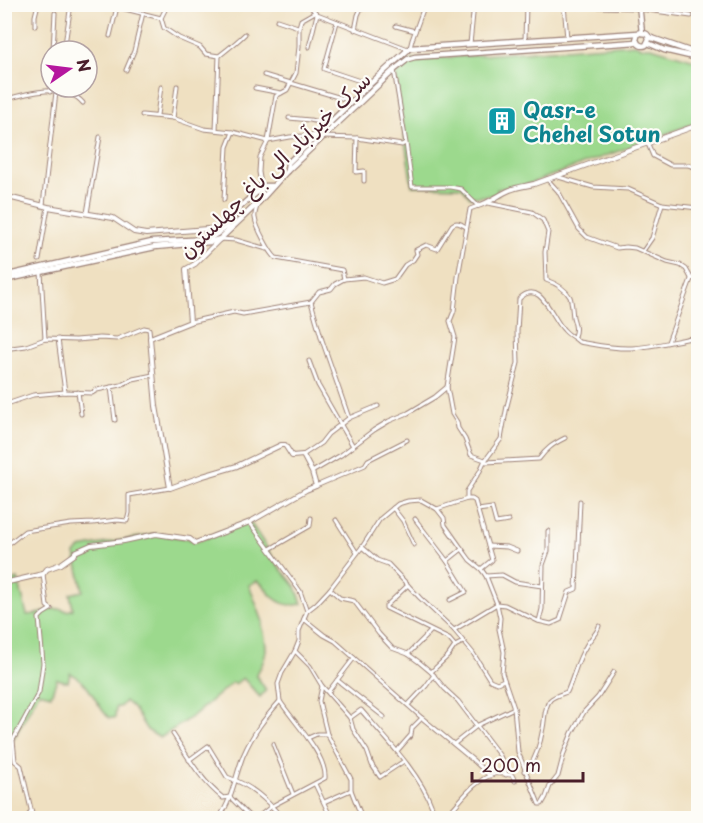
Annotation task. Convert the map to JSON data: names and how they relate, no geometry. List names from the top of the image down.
{
  "streets": {
    "main road": ["سرک خیرآباد الی باغ چهلستون"]
  },
  "places": {
    "building": ["Qasr-e Chehel Sotun"]
  },
  "scale_bar": "200 m",
  "north": "right"
}
